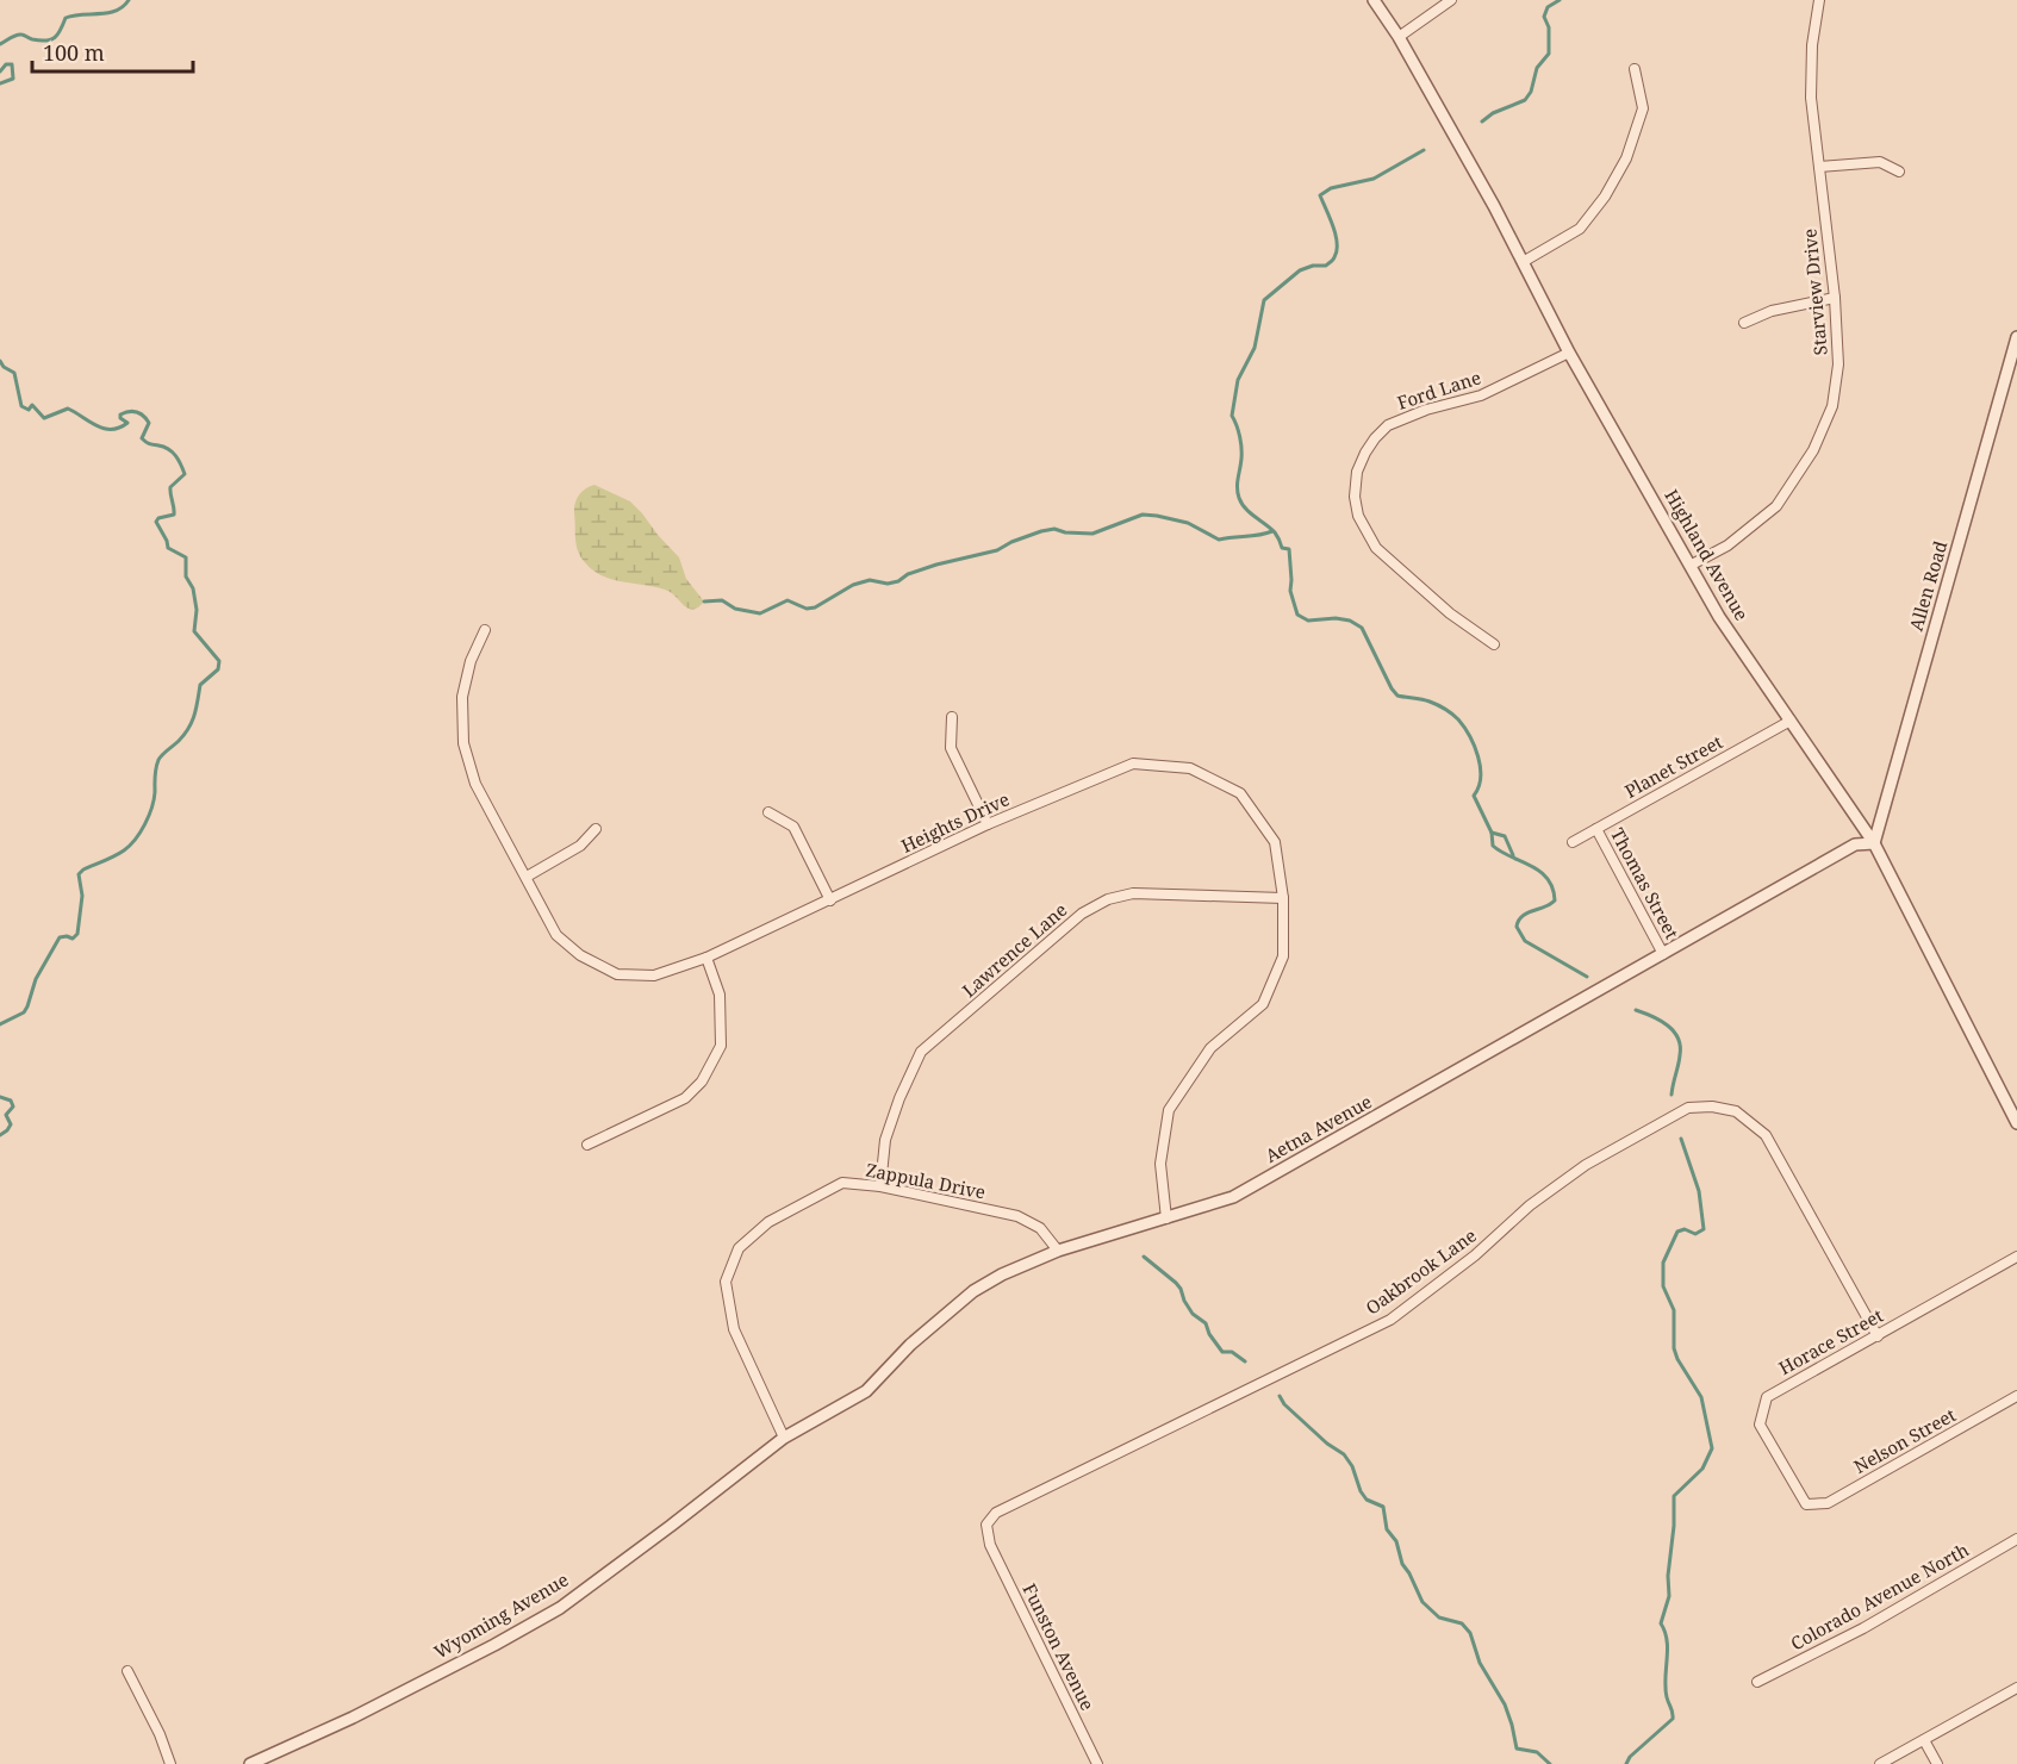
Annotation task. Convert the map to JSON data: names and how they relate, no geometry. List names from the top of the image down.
{
  "streets": {
    "street": [
      "Starview Drive",
      "Ford Lane",
      "Highland Avenue",
      "Allen Road",
      "Planet Street",
      "Heights Drive",
      "Thomas Street",
      "Lawrence Lane",
      "Aetna Avenue",
      "Zappula Drive",
      "Oakbrook Lane",
      "Horace Street",
      "Nelson Street",
      "Colorado Avenue North",
      "Wyoming Avenue",
      "Funston Avenue"
    ]
  },
  "crossings": [
    ["Starview Drive", "Highland Avenue"],
    ["Ford Lane", "Highland Avenue"],
    ["Highland Avenue", "Allen Road"],
    ["Highland Avenue", "Planet Street"],
    ["Highland Avenue", "Aetna Avenue"],
    ["Allen Road", "Aetna Avenue"],
    ["Planet Street", "Thomas Street"],
    ["Heights Drive", "Lawrence Lane"],
    ["Heights Drive", "Aetna Avenue"],
    ["Thomas Street", "Aetna Avenue"],
    ["Lawrence Lane", "Zappula Drive"],
    ["Aetna Avenue", "Zappula Drive"],
    ["Aetna Avenue", "Wyoming Avenue"],
    ["Zappula Drive", "Wyoming Avenue"],
    ["Oakbrook Lane", "Horace Street"],
    ["Oakbrook Lane", "Funston Avenue"],
    ["Horace Street", "Nelson Street"]
  ],
  "scale_bar": "100 m"
}
